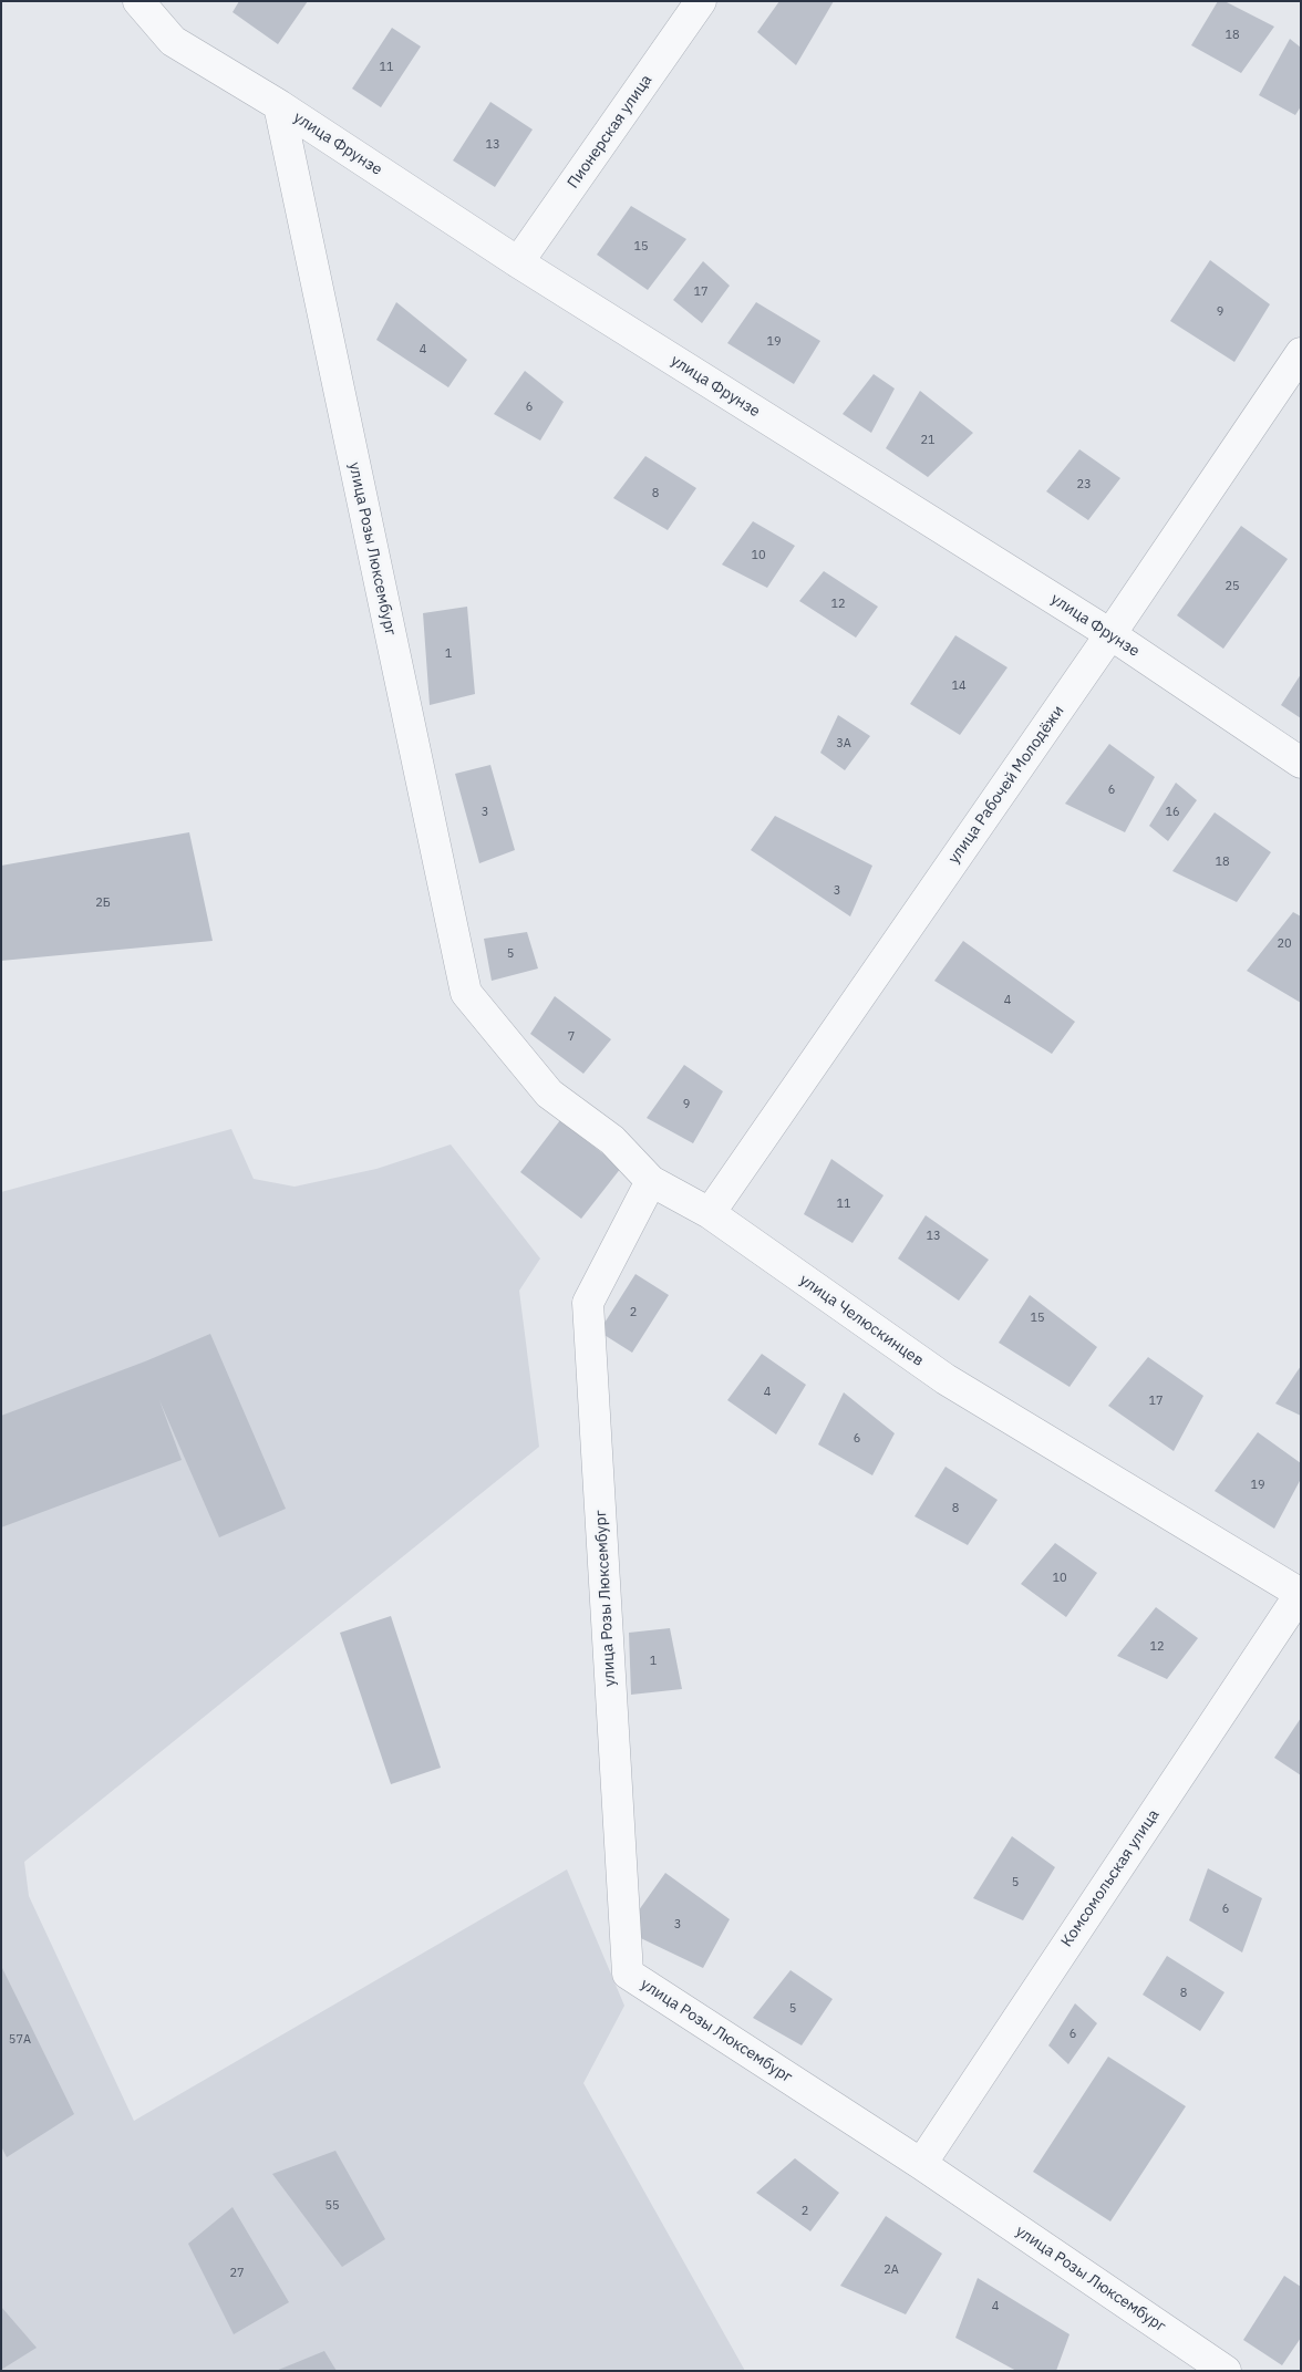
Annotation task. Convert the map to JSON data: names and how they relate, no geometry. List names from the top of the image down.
{
  "streets": {
    "street": [
      "Пионерская улица",
      "улица Фрунзе",
      "улица Розы Люксембург",
      "улица Рабочей Молодёжи",
      "улица Челюскинцев",
      "Комсомольская улица"
    ]
  },
  "crossings": [
    ["Пионерская улица", "улица Фрунзе"],
    ["улица Фрунзе", "улица Розы Люксембург"],
    ["улица Фрунзе", "улица Рабочей Молодёжи"],
    ["улица Розы Люксембург", "улица Челюскинцев"],
    ["улица Розы Люксембург", "Комсомольская улица"],
    ["улица Рабочей Молодёжи", "улица Челюскинцев"],
    ["улица Челюскинцев", "Комсомольская улица"]
  ],
  "house_numbers": [
    "18",
    "11",
    "13",
    "15",
    "17",
    "9",
    "19",
    "4",
    "6",
    "21",
    "23",
    "8",
    "10",
    "25",
    "12",
    "1",
    "14",
    "3А",
    "6",
    "3",
    "16",
    "18",
    "3",
    "2Б",
    "20",
    "5",
    "4",
    "7",
    "9",
    "11",
    "13",
    "2",
    "15",
    "4",
    "17",
    "6",
    "19",
    "8",
    "10",
    "12",
    "1",
    "5",
    "6",
    "3",
    "8",
    "5",
    "6",
    "57А",
    "55",
    "2",
    "2А",
    "27",
    "4"
  ]
}
